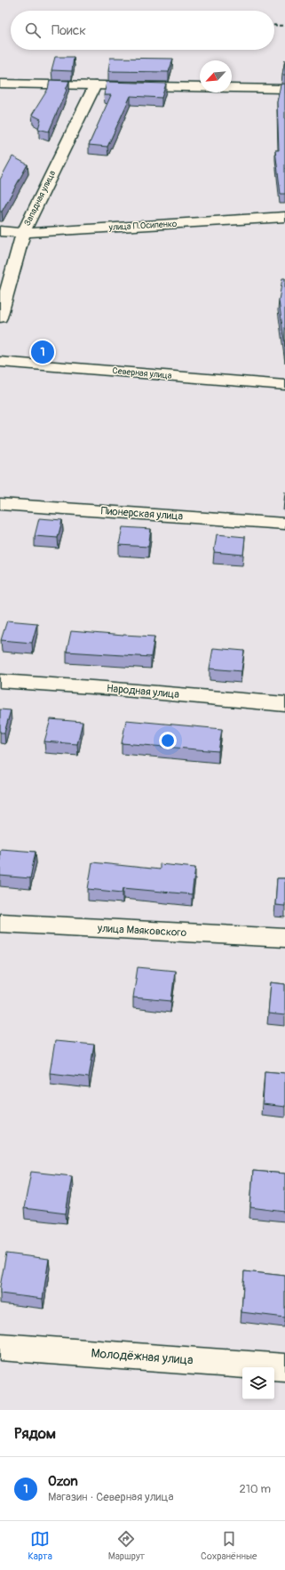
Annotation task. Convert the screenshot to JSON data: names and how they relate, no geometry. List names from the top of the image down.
{
  "streets": {
    "street": [
      "Западная улица",
      "улица П.Осипенко",
      "Северная улица",
      "Пионерская улица",
      "Народная улица",
      "улица Маяковского",
      "Молодёжная улица"
    ]
  },
  "crossings": [
    ["Западная улица", "улица П.Осипенко"]
  ],
  "north": "bottom left",
  "page": {
    "search": "Поиск",
    "pins": "1",
    "heading": "Рядом",
    "list": [
      {
        "mark": "1",
        "name": "Ozon",
        "note": "Магазин · Северная улица",
        "value": "210 m"
      }
    ],
    "nav": ["Карта", "Маршрут", "Сохранённые"]
  }
}
